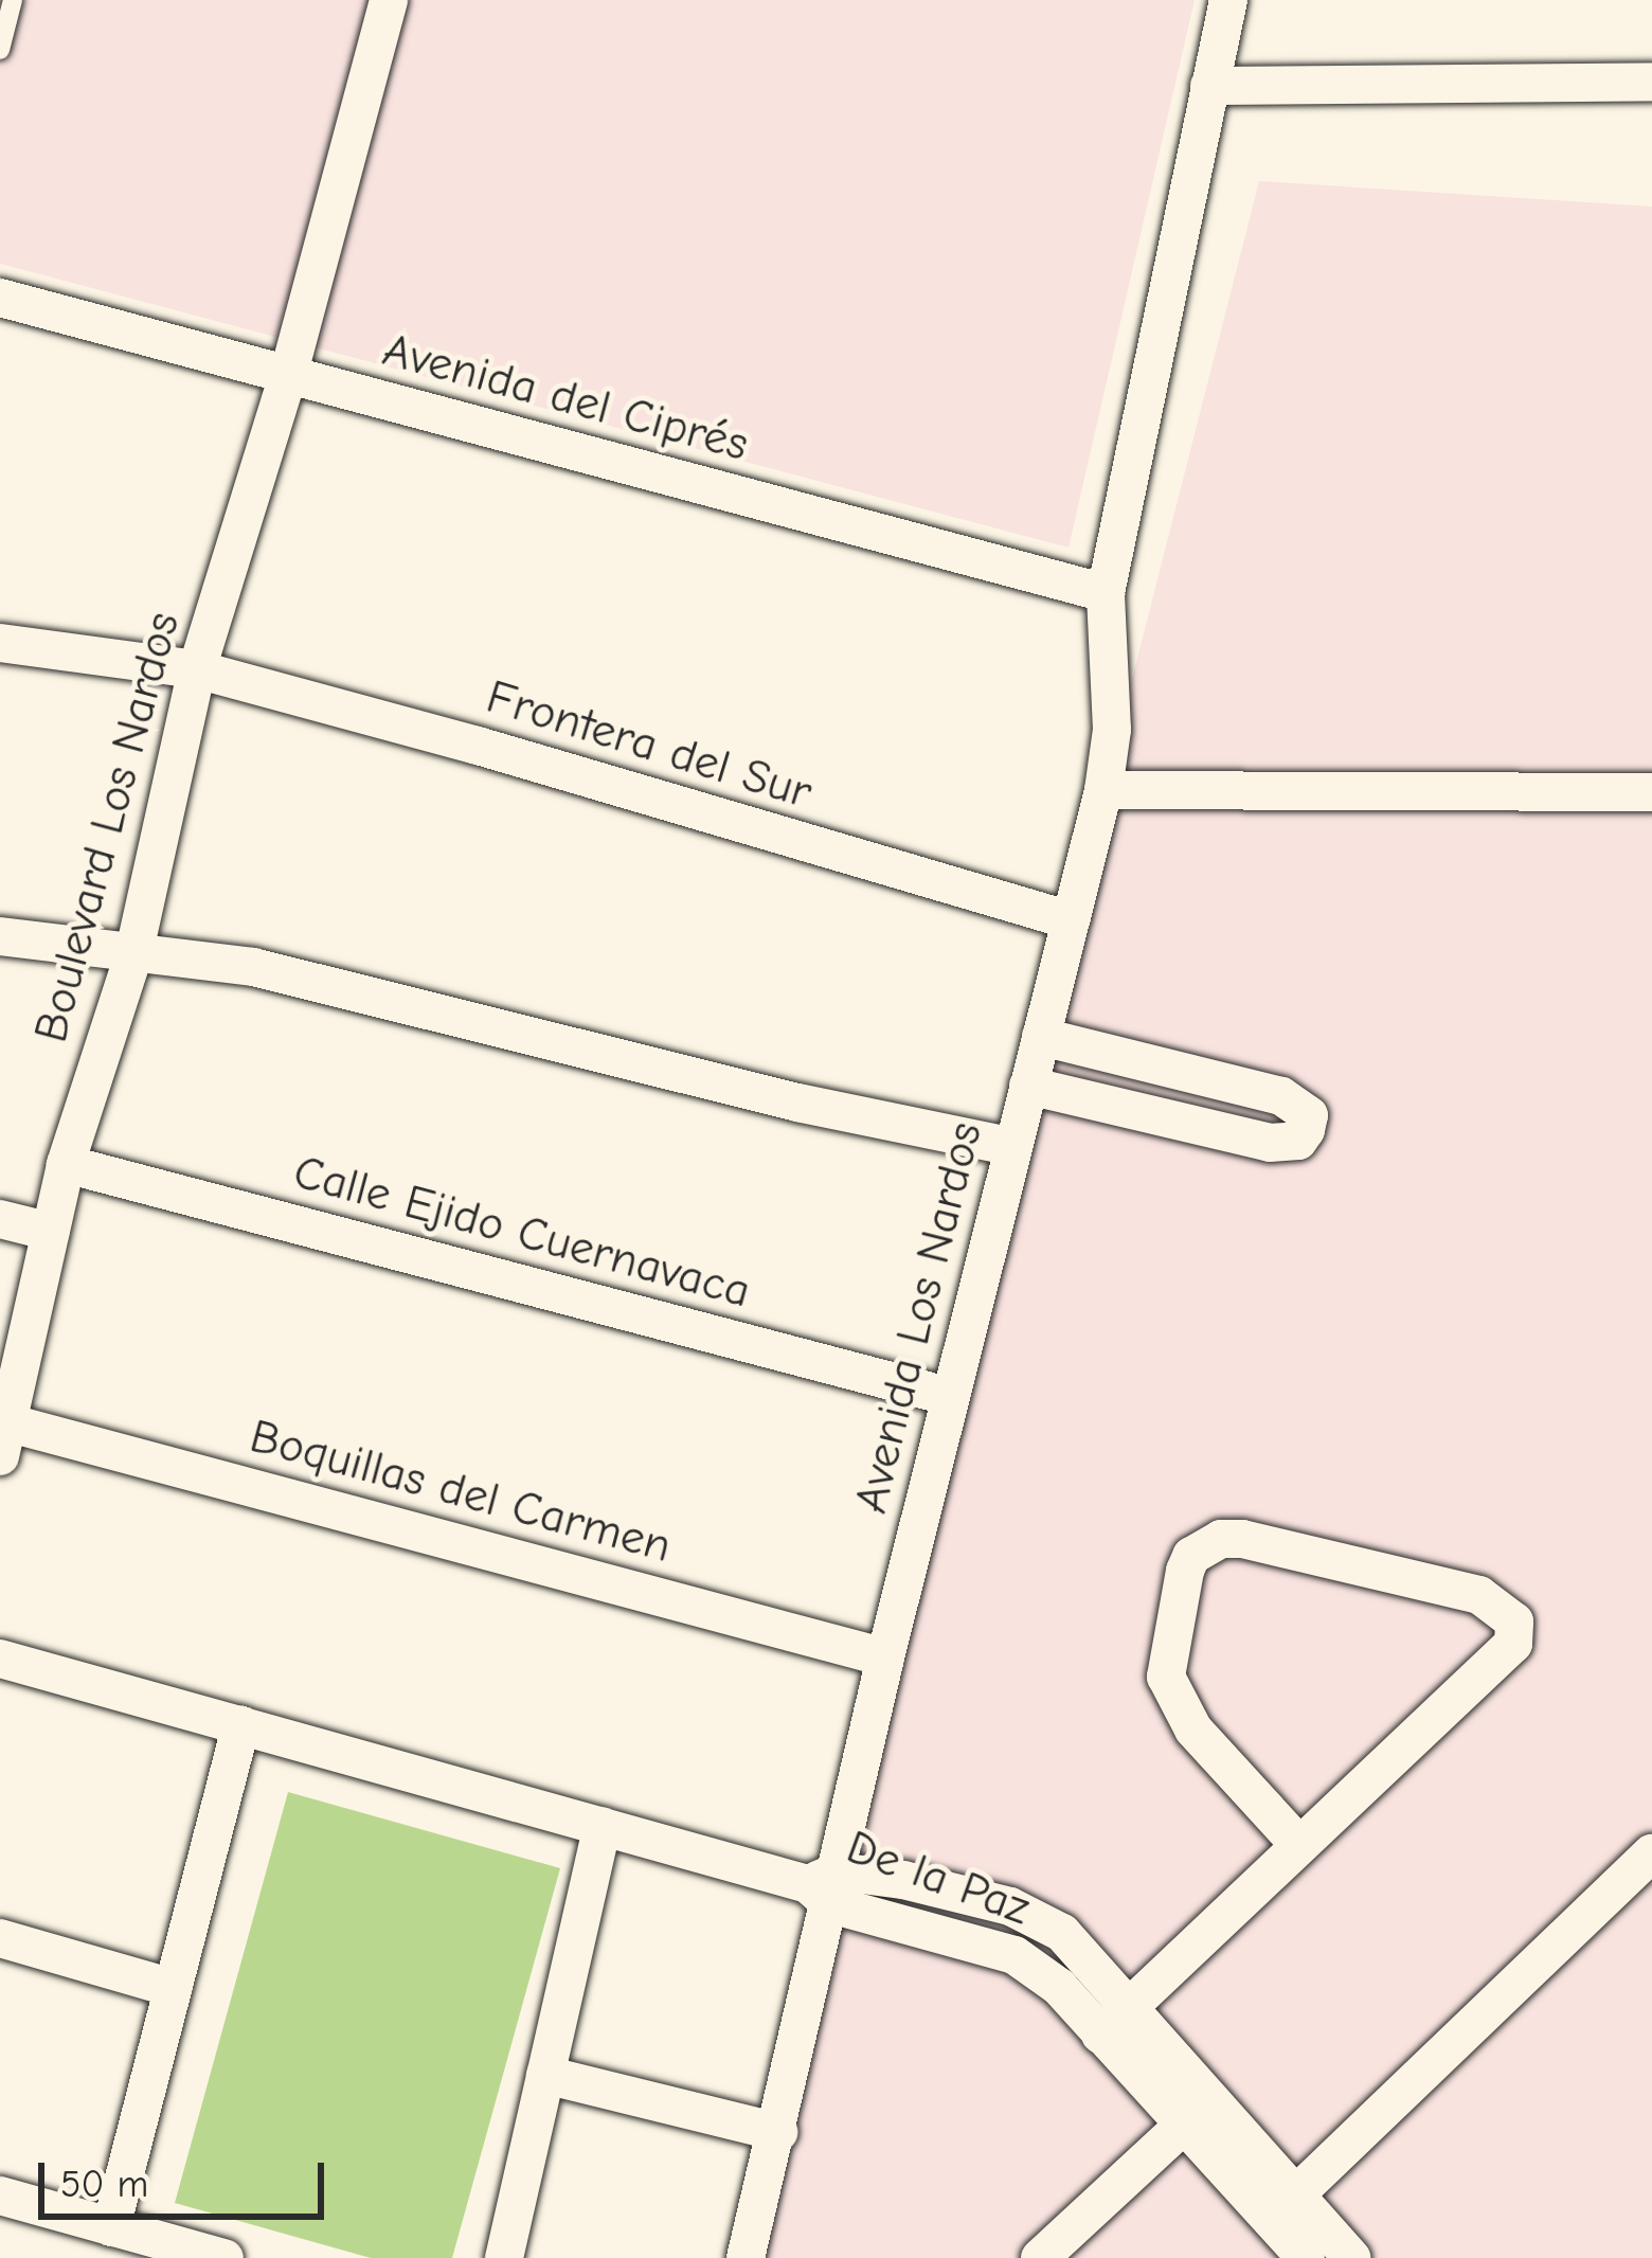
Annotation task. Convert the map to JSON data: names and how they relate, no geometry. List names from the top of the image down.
{
  "streets": {
    "street": [
      "Avenida del Ciprés",
      "Frontera del Sur",
      "Boulevard Los Nardos",
      "Calle Ejido Cuernavaca",
      "Avenida Los Nardos",
      "Boquillas del Carmen",
      "De la Paz"
    ]
  },
  "crossings": [
    ["Avenida del Ciprés", "Boulevard Los Nardos"],
    ["Avenida del Ciprés", "Avenida Los Nardos"],
    ["Frontera del Sur", "Boulevard Los Nardos"],
    ["Frontera del Sur", "Avenida Los Nardos"],
    ["Boulevard Los Nardos", "Calle Ejido Cuernavaca"],
    ["Boulevard Los Nardos", "Boquillas del Carmen"],
    ["Calle Ejido Cuernavaca", "Avenida Los Nardos"],
    ["Avenida Los Nardos", "Boquillas del Carmen"],
    ["Avenida Los Nardos", "De la Paz"]
  ],
  "scale_bar": "50 m"
}
